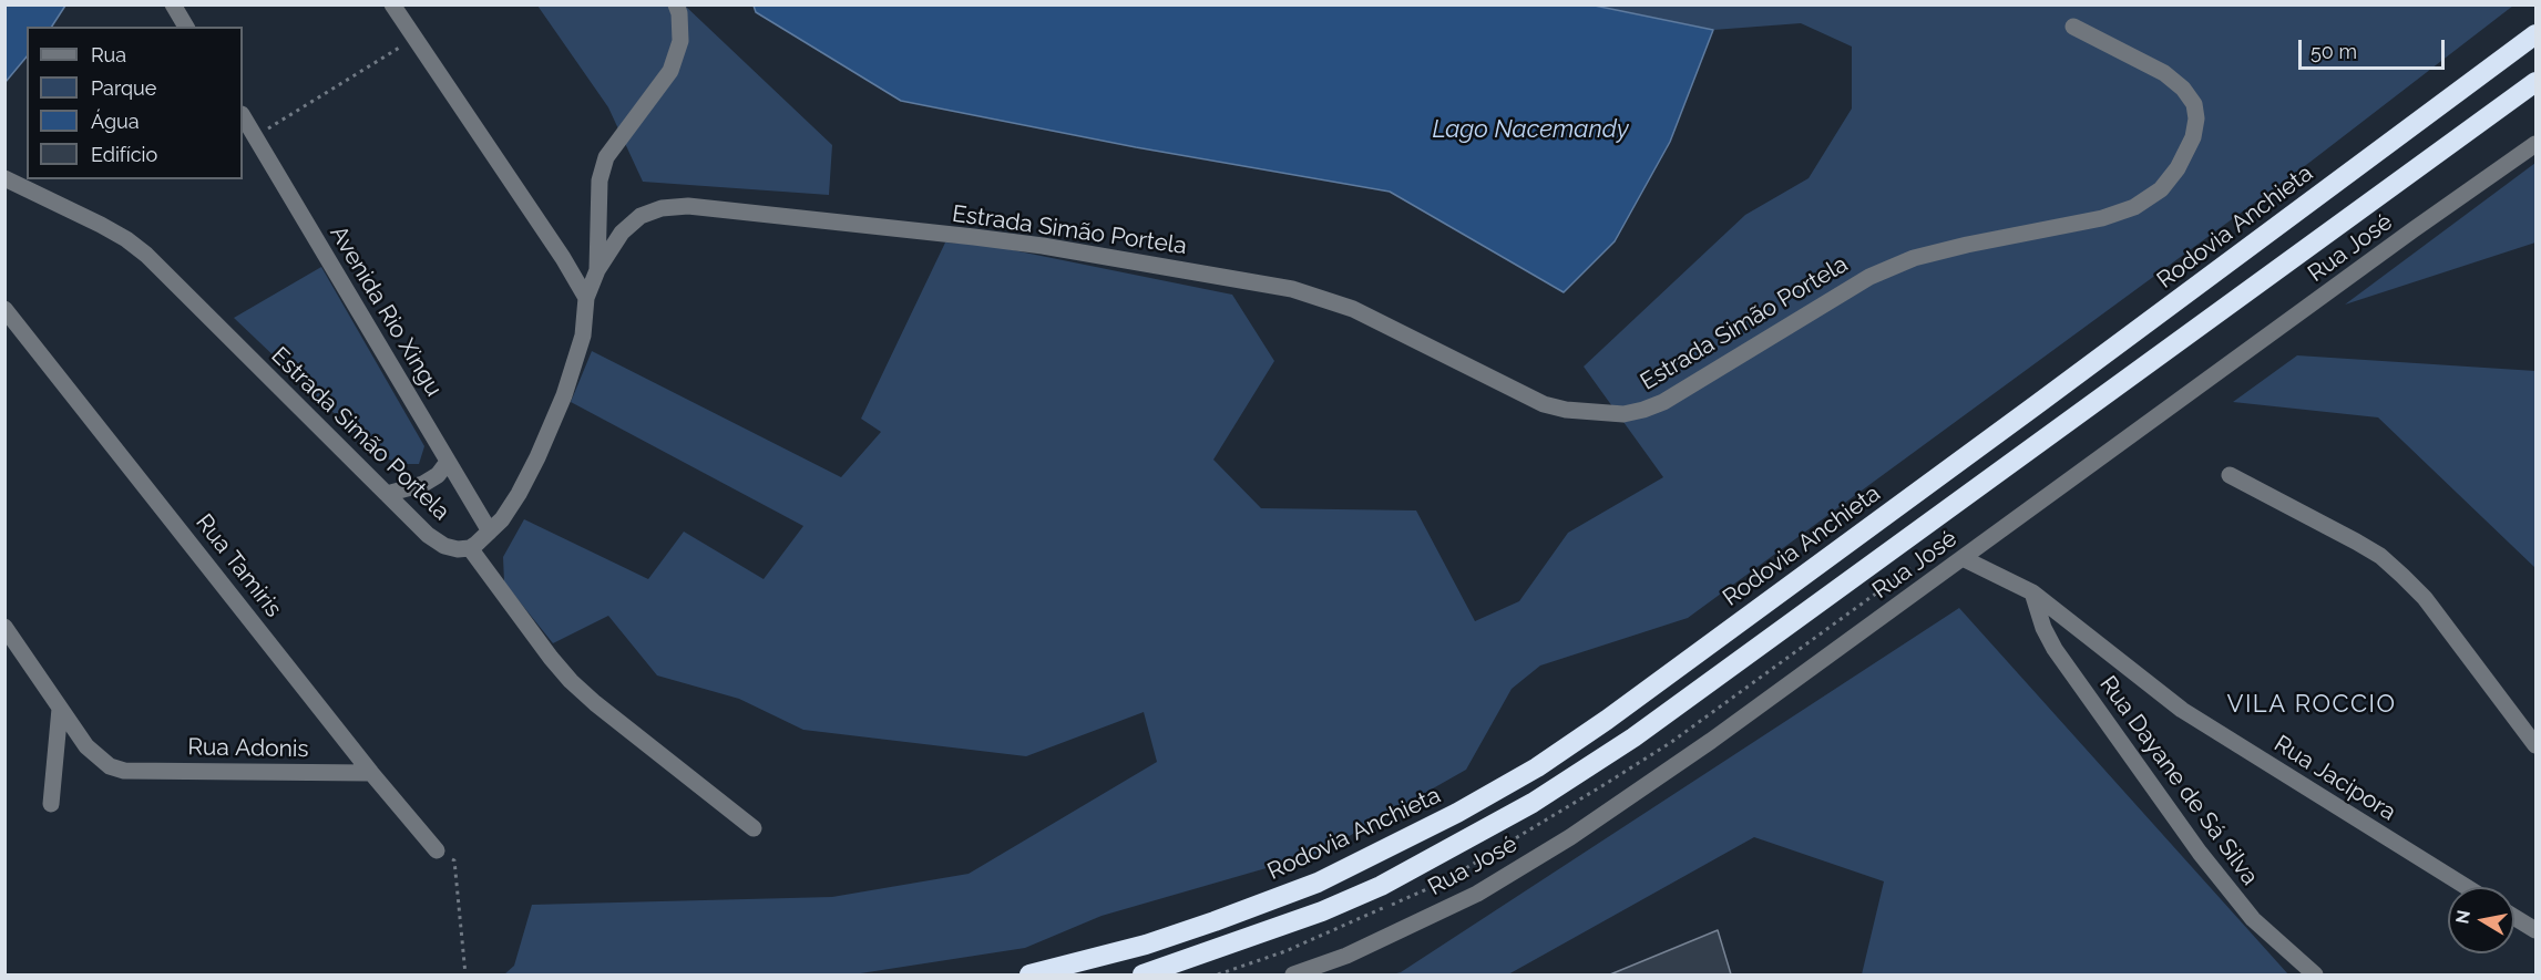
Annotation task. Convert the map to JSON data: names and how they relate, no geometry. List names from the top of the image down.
{
  "streets": {
    "highway": ["Rodovia Anchieta"],
    "street": [
      "Estrada Simão Portela",
      "Rua José",
      "Avenida Rio Xingu",
      "Rua Tamiris",
      "Rua Adonis",
      "Rua Jacipora",
      "Rua Dayane de Sá Silva"
    ]
  },
  "crossings": [
    ["Estrada Simão Portela", "Avenida Rio Xingu"],
    ["Rua José", "Rua Jacipora"],
    ["Rua Tamiris", "Rua Adonis"],
    ["Rua Jacipora", "Rua Dayane de Sá Silva"]
  ],
  "districts": ["VILA ROCCIO"],
  "water": ["Lago Nacemandy"],
  "legend": [
    "Rua",
    "Parque",
    "Água",
    "Edifício"
  ],
  "scale_bar": "50 m",
  "north": "left"
}
